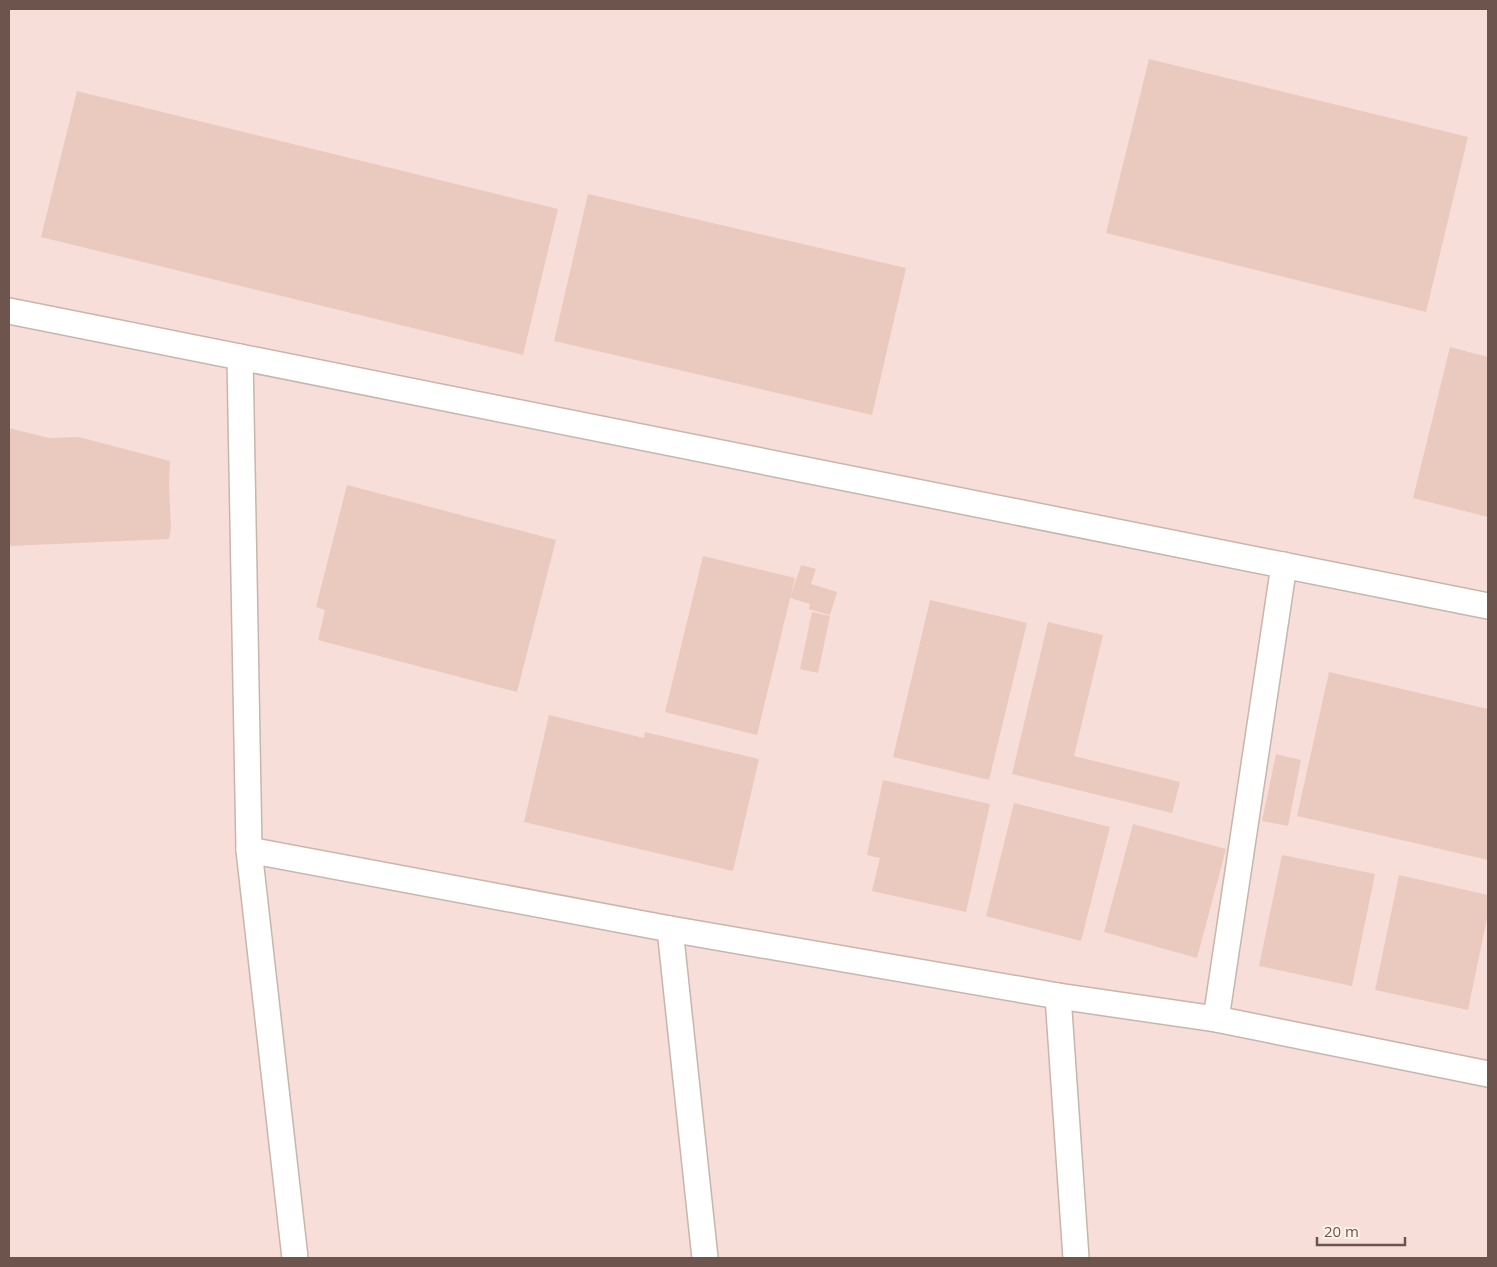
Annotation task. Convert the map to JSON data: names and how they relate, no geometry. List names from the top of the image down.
{
  "scale_bar": "20 m"
}
